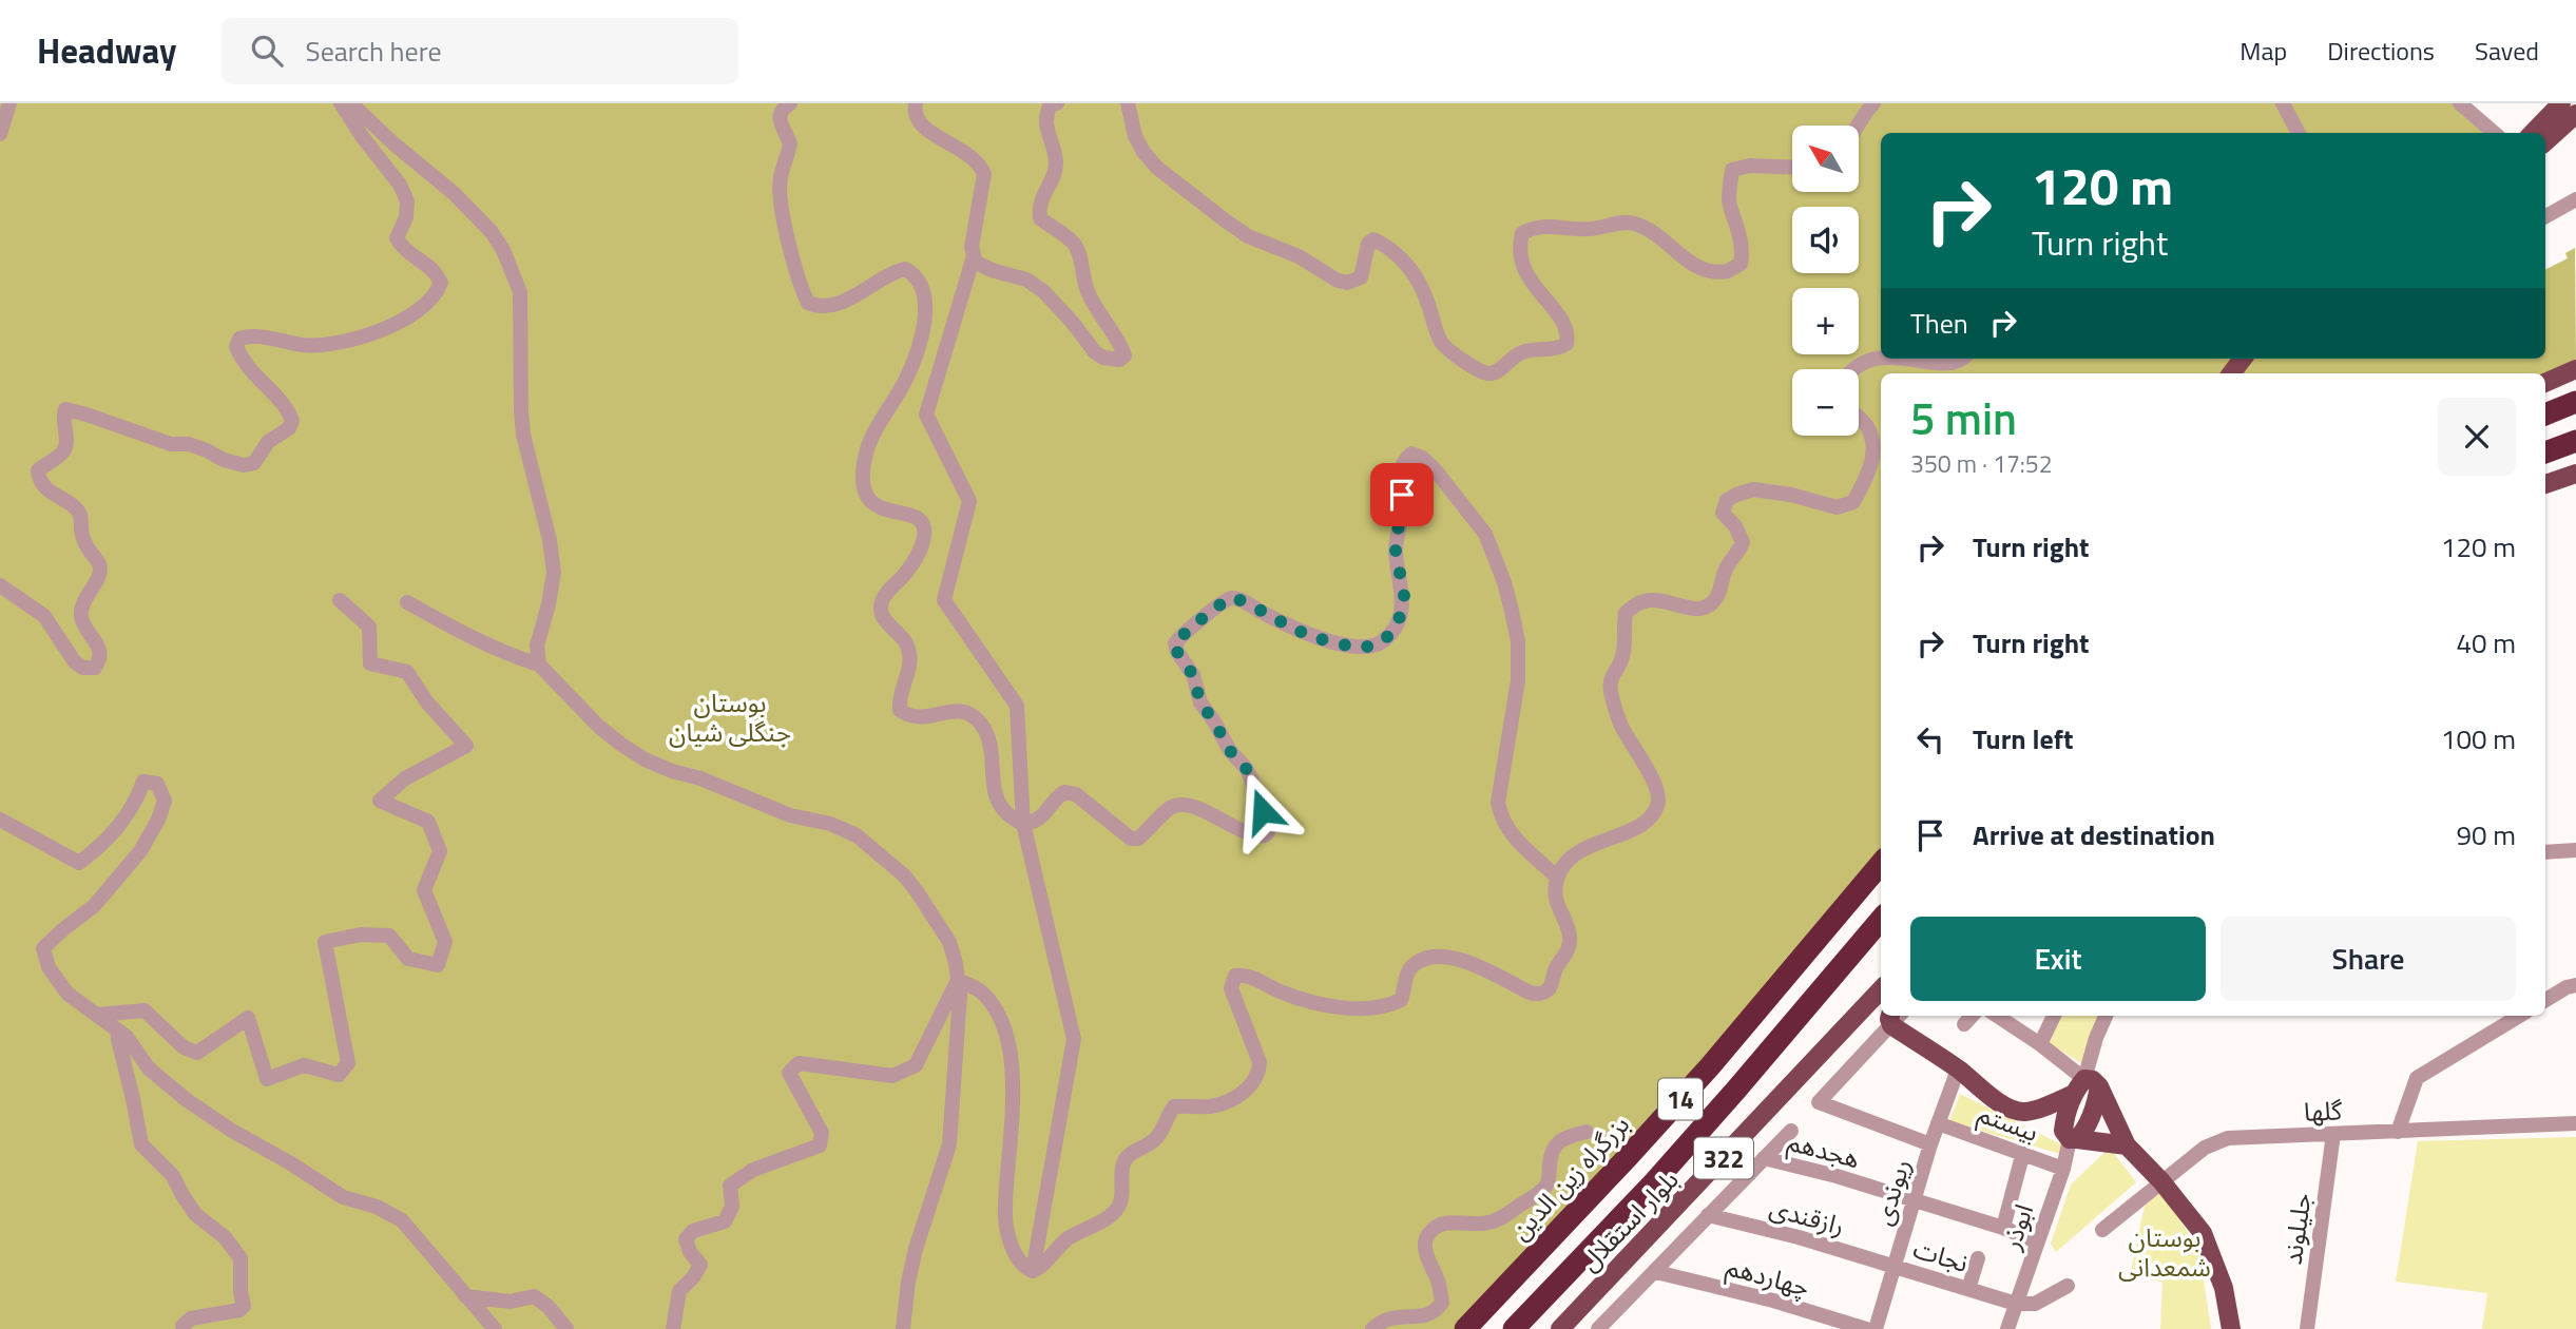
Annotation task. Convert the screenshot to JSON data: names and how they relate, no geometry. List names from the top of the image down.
{
  "streets": {
    "highway": ["14", "بزرگراه زین الدین"],
    "main road": ["322", "بلوار استقلال"],
    "street": [
      "گلها",
      "بیستم",
      "هجدهم",
      "ریوندی",
      "رازقندی",
      "ابوذر",
      "جلیلوند",
      "نجات",
      "چهاردهم"
    ]
  },
  "crossings": [
    ["گلها", "جلیلوند"],
    ["بیستم", "ریوندی"],
    ["بیستم", "ابوذر"],
    ["هجدهم", "ریوندی"],
    ["هجدهم", "ابوذر"],
    ["ریوندی", "رازقندی"],
    ["ریوندی", "نجات"],
    ["رازقندی", "نجات"],
    ["ابوذر", "نجات"]
  ],
  "parks": ["بوستان جنگلی شیان", "بوستان شمعدانی"],
  "north": "top left",
  "page": {
    "header": "Headway",
    "search": "Search here",
    "nav": ["Map", "Directions", "Saved"],
    "map_buttons": ["+", "−"],
    "turn": ["120 m", "Turn right"],
    "then": "Then",
    "heading": ["5 min", "350 m · 17:52"],
    "list": [
      {
        "name": "Turn right",
        "value": "120 m"
      },
      {
        "name": "Turn right",
        "value": "40 m"
      },
      {
        "name": "Turn left",
        "value": "100 m"
      },
      {
        "name": "Arrive at destination",
        "value": "90 m"
      }
    ],
    "buttons": ["Exit", "Share"]
  }
}
